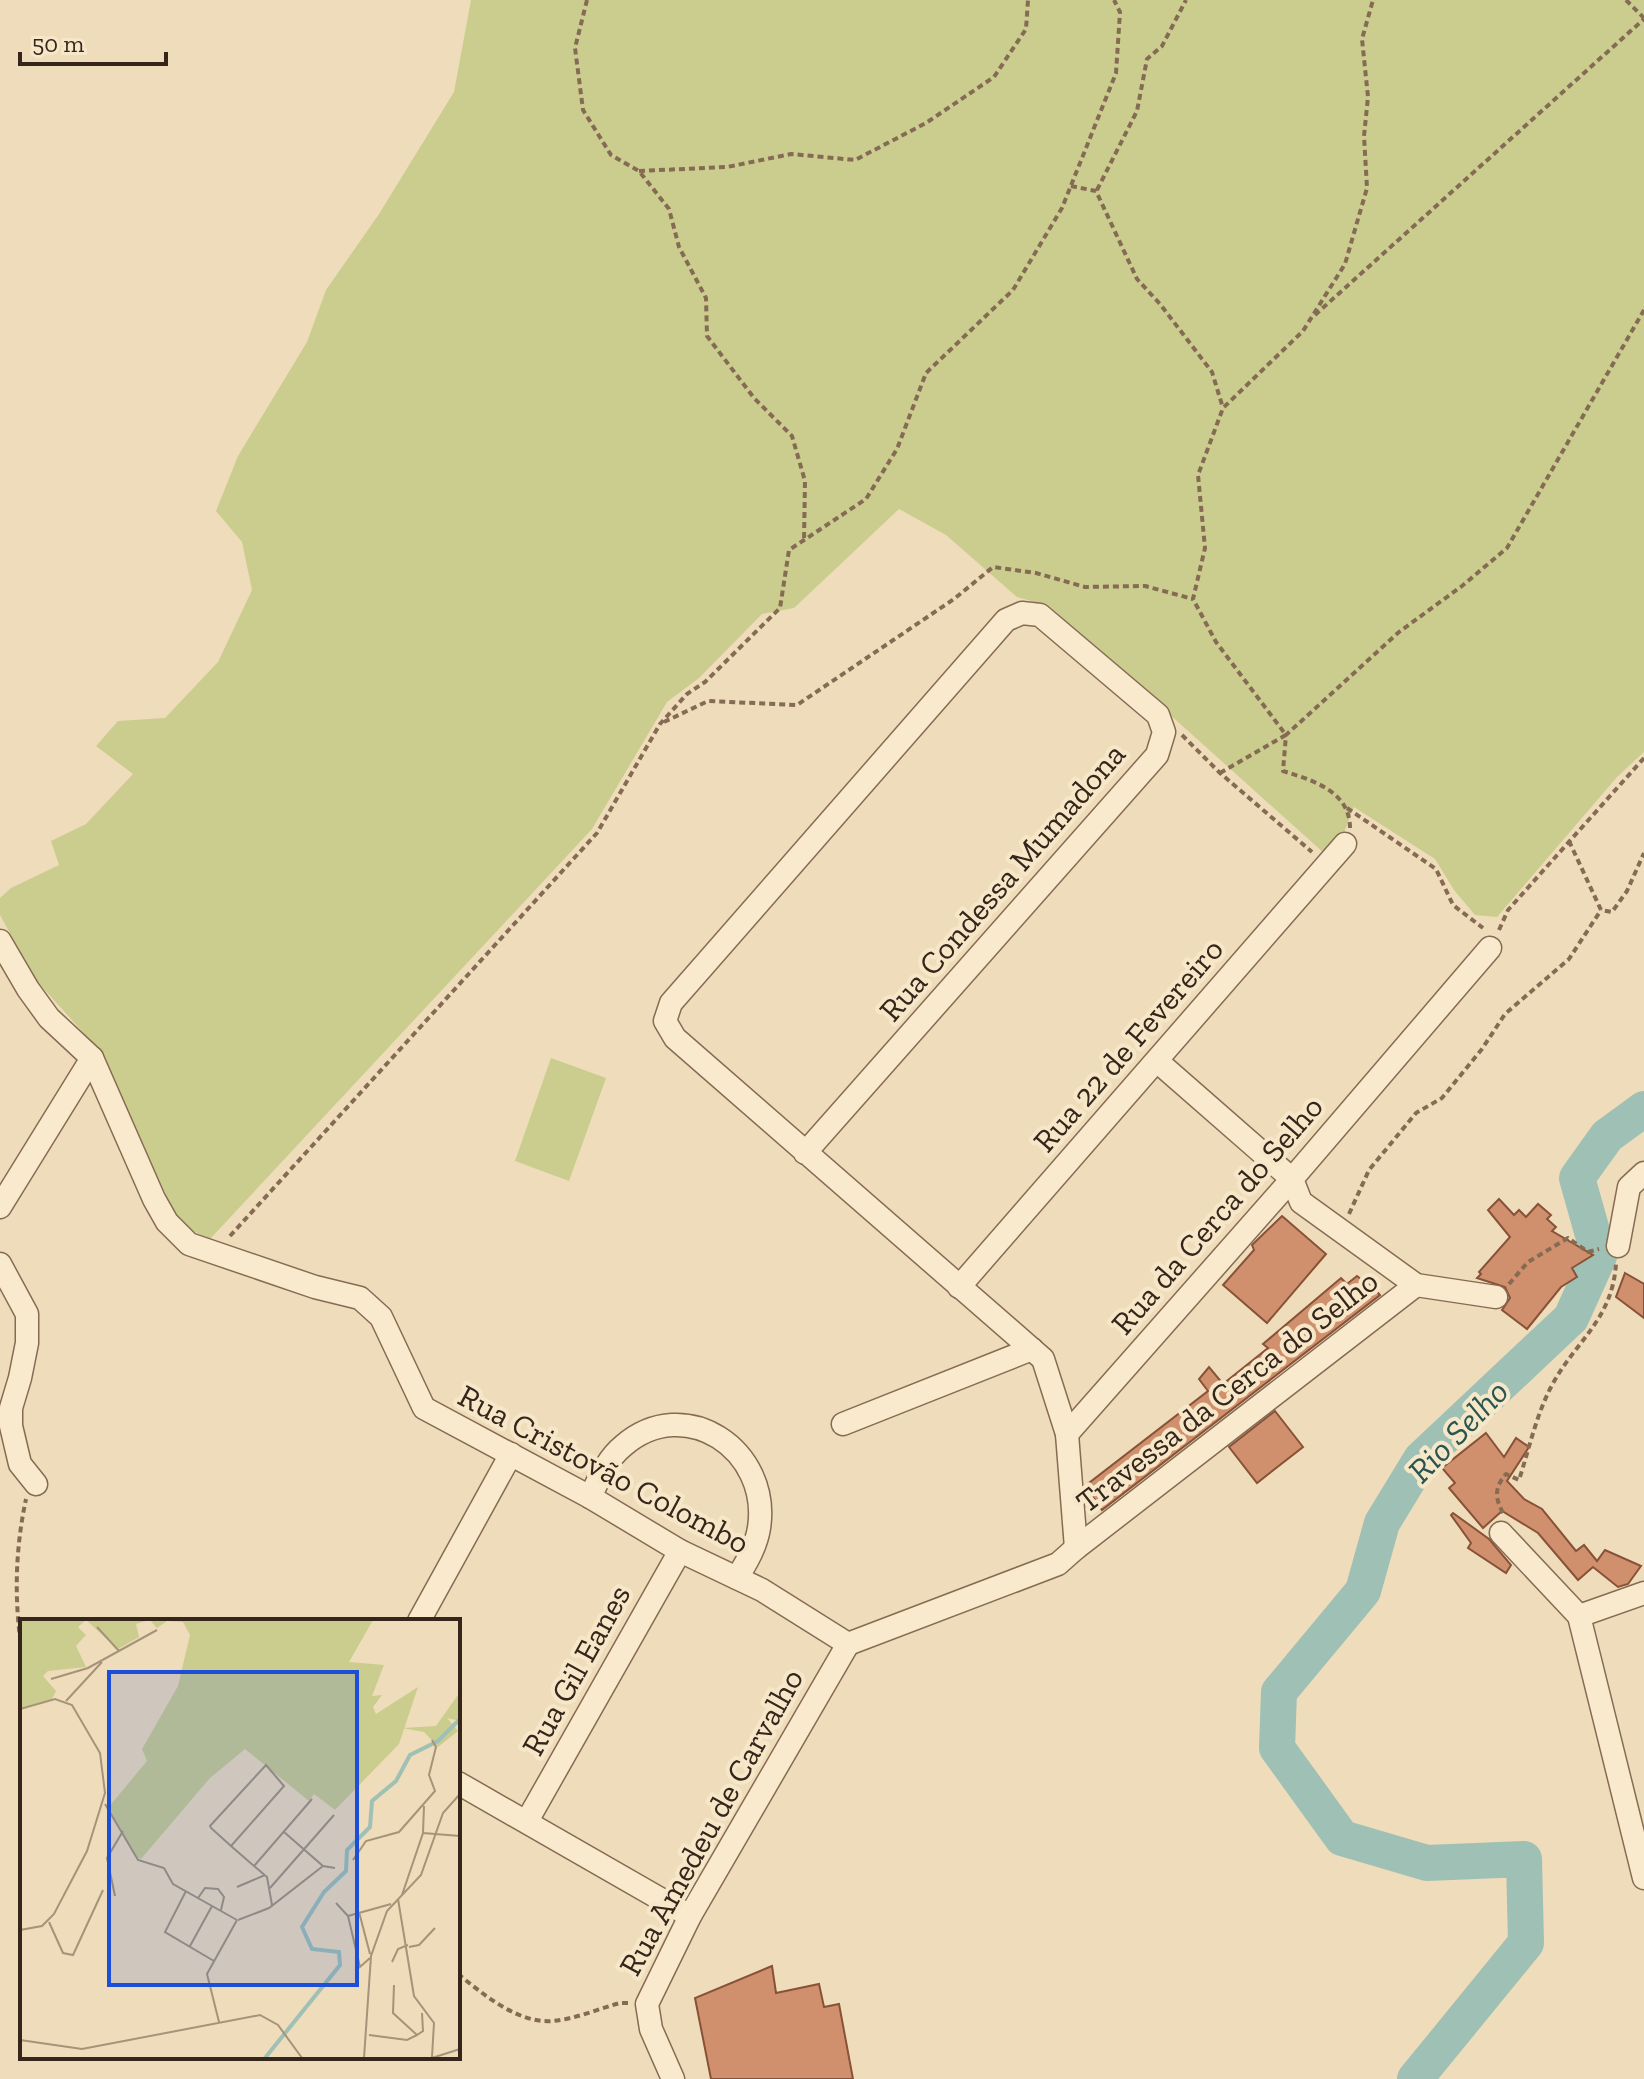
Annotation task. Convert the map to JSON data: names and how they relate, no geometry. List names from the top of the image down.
{
  "streets": {
    "street": [
      "Rua Condessa Mumadona",
      "Rua 22 de Fevereiro",
      "Rua da Cerca do Selho",
      "Travessa da Cerca do Selho",
      "Rua Cristovão Colombo",
      "Rua Gil Eanes",
      "Rua Amedeu de Carvalho"
    ]
  },
  "crossings": [
    ["Rua Cristovão Colombo", "Rua Gil Eanes"],
    ["Rua Cristovão Colombo", "Rua Amedeu de Carvalho"]
  ],
  "water": ["Rio Selho"],
  "scale_bar": "50 m"
}
